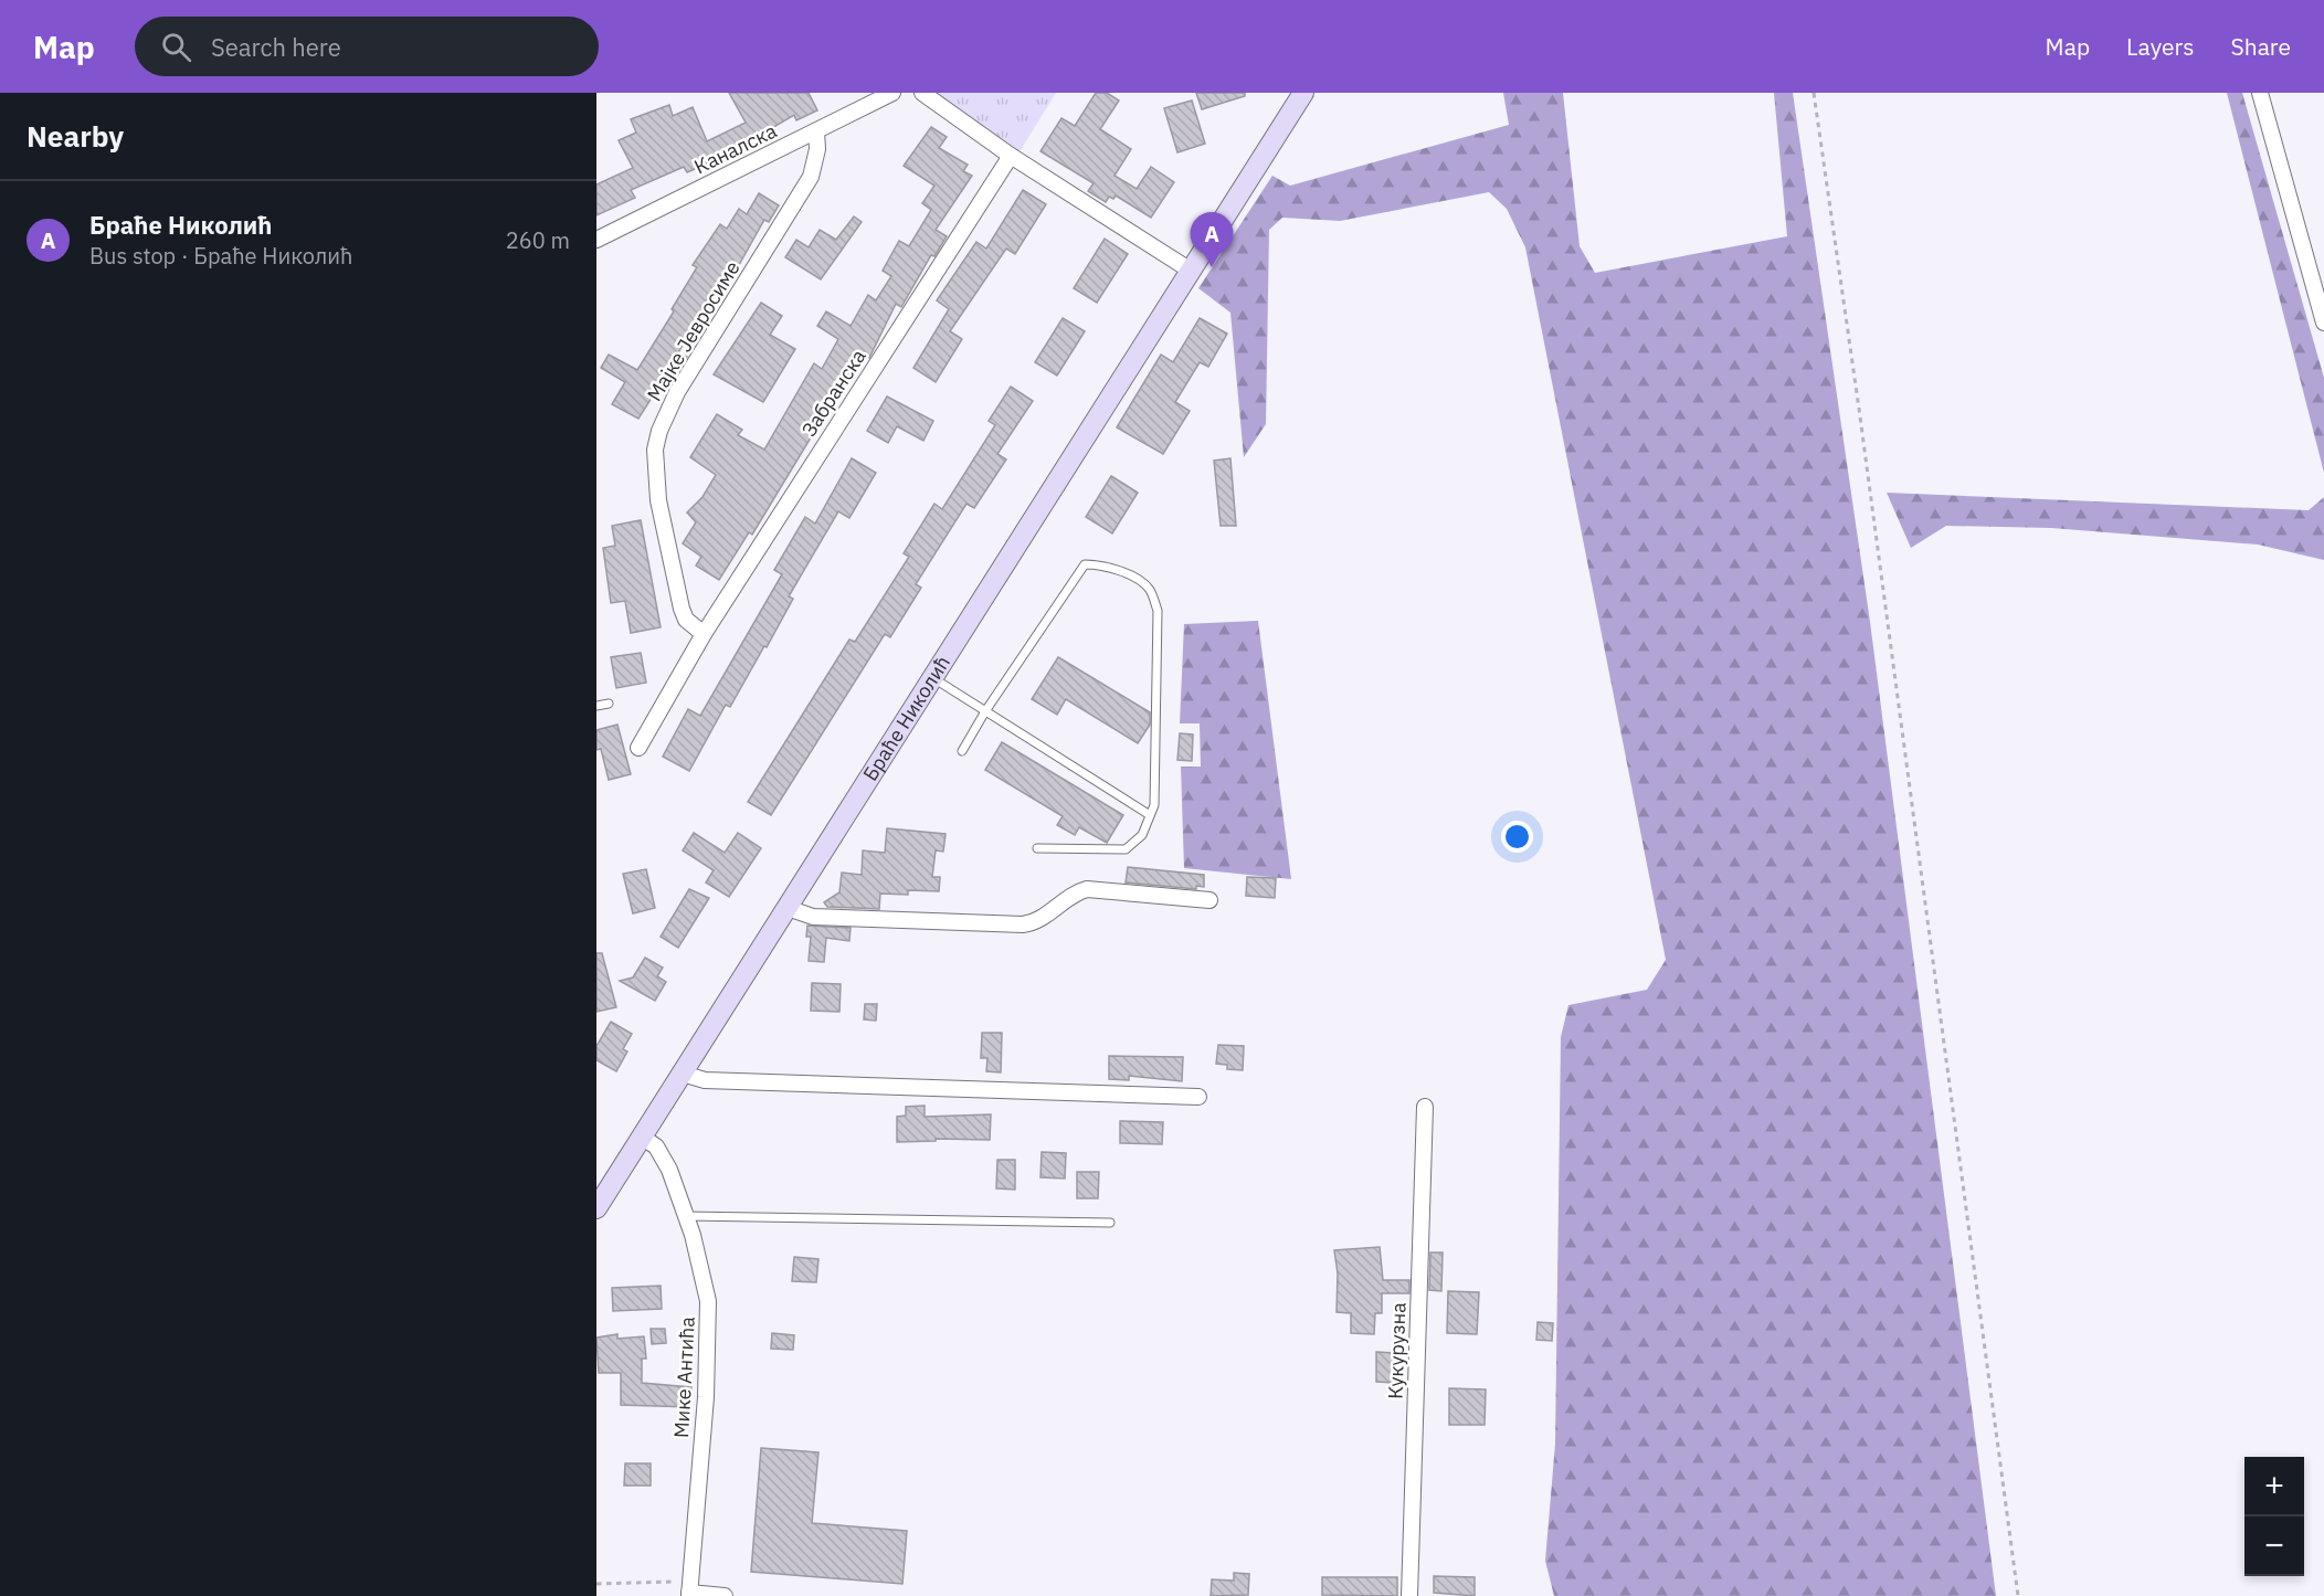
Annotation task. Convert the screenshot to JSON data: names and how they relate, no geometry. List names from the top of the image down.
{
  "streets": {
    "main road": ["Браће Николић"],
    "street": [
      "Каналска",
      "Мајке Јевросиме",
      "Забранска",
      "Кукурузна",
      "Мике Антића"
    ]
  },
  "crossings": [
    ["Каналска", "Мајке Јевросиме"],
    ["Мајке Јевросиме", "Забранска"],
    ["Браће Николић", "Мике Антића"]
  ],
  "page": {
    "header": "Map",
    "search": "Search here",
    "nav": ["Map", "Layers", "Share"],
    "heading": "Nearby",
    "list": [
      {
        "mark": "A",
        "name": "Браће Николић",
        "note": "Bus stop · Браће Николић",
        "value": "260 m"
      }
    ],
    "pins": "A",
    "map_buttons": ["+", "−"]
  }
}
